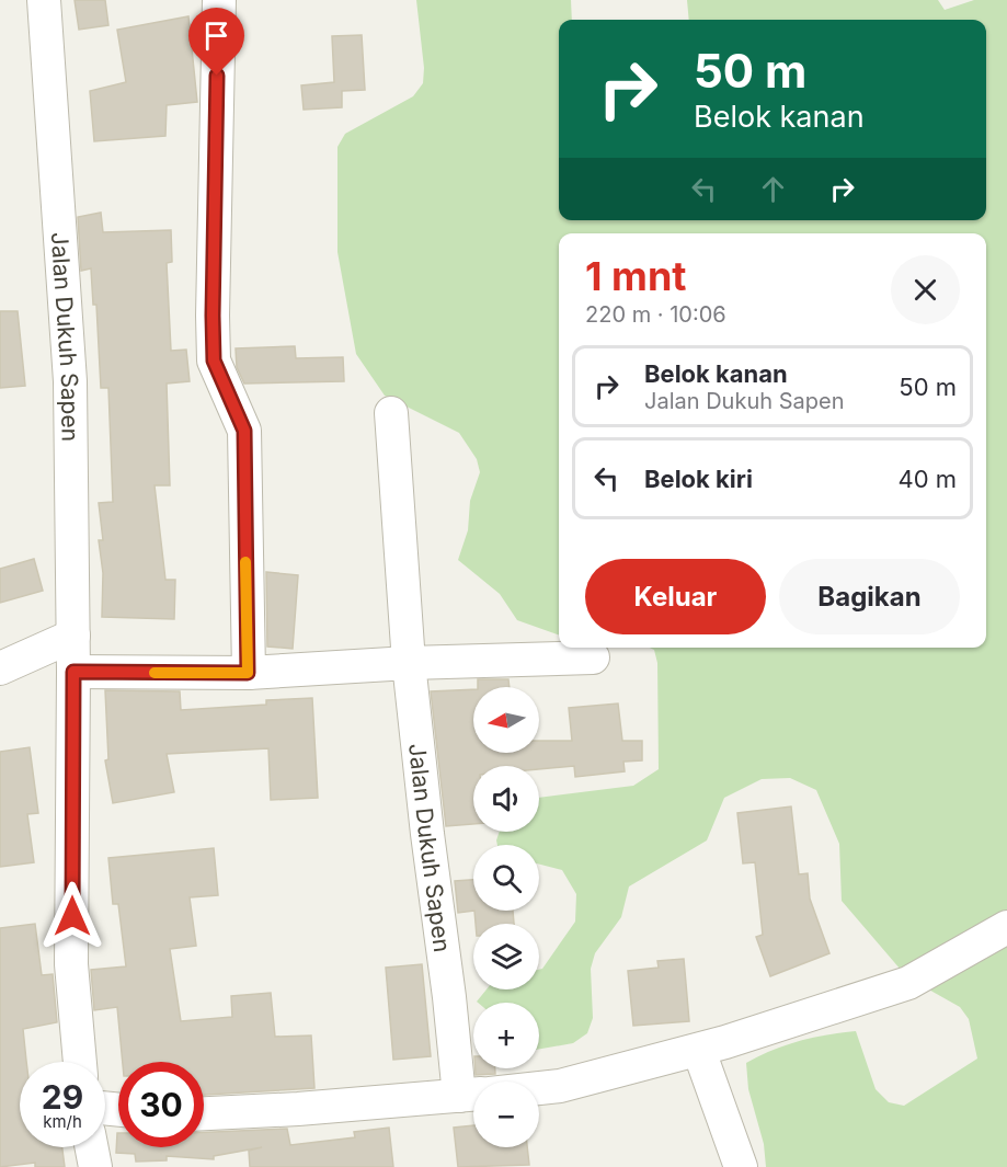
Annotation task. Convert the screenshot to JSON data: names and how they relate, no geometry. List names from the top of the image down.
{
  "streets": {
    "street": ["Jalan Dukuh Sapen"]
  },
  "north": "left",
  "page": {
    "turn": ["50 m", "Belok kanan"],
    "heading": ["1 mnt", "220 m · 10:06"],
    "list": [
      {
        "name": "Belok kanan",
        "note": "Jalan Dukuh Sapen",
        "value": "50 m"
      },
      {
        "name": "Belok kiri",
        "value": "40 m"
      }
    ],
    "buttons": ["Keluar", "Bagikan"],
    "map_buttons": ["+", "−"],
    "speed": "29 km/h",
    "limit": "30"
  }
}
